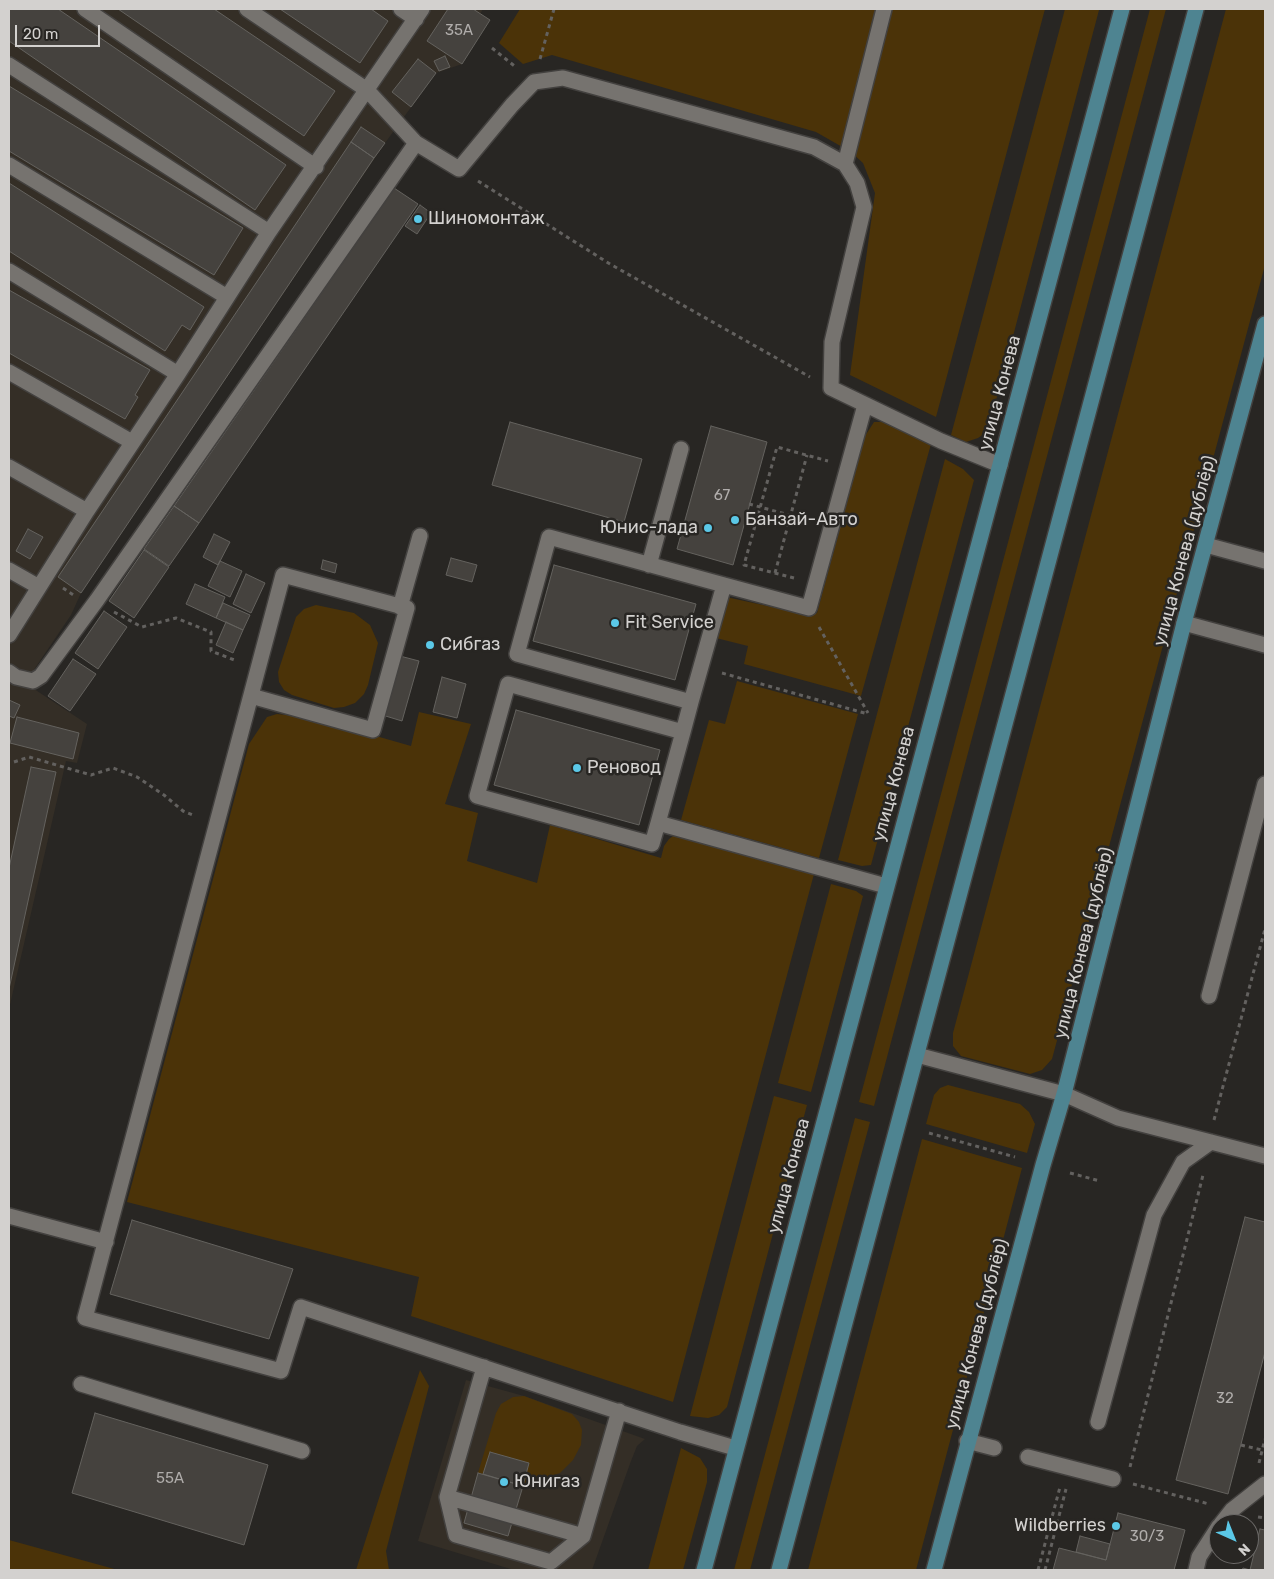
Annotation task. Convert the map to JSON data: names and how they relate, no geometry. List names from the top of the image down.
{
  "streets": {
    "main road": ["улица Конева", "улица Конева (дублёр)"]
  },
  "places": [
    "Шиномонтаж",
    "Банзай-Авто",
    "Юнис-лада",
    "Fit Service",
    "Сибгаз",
    "Реновод",
    "Юнигаз",
    "Wildberries"
  ],
  "house_numbers": [
    "35А",
    "67",
    "32",
    "55А",
    "30/3"
  ],
  "scale_bar": "20 m",
  "north": "bottom right"
}
